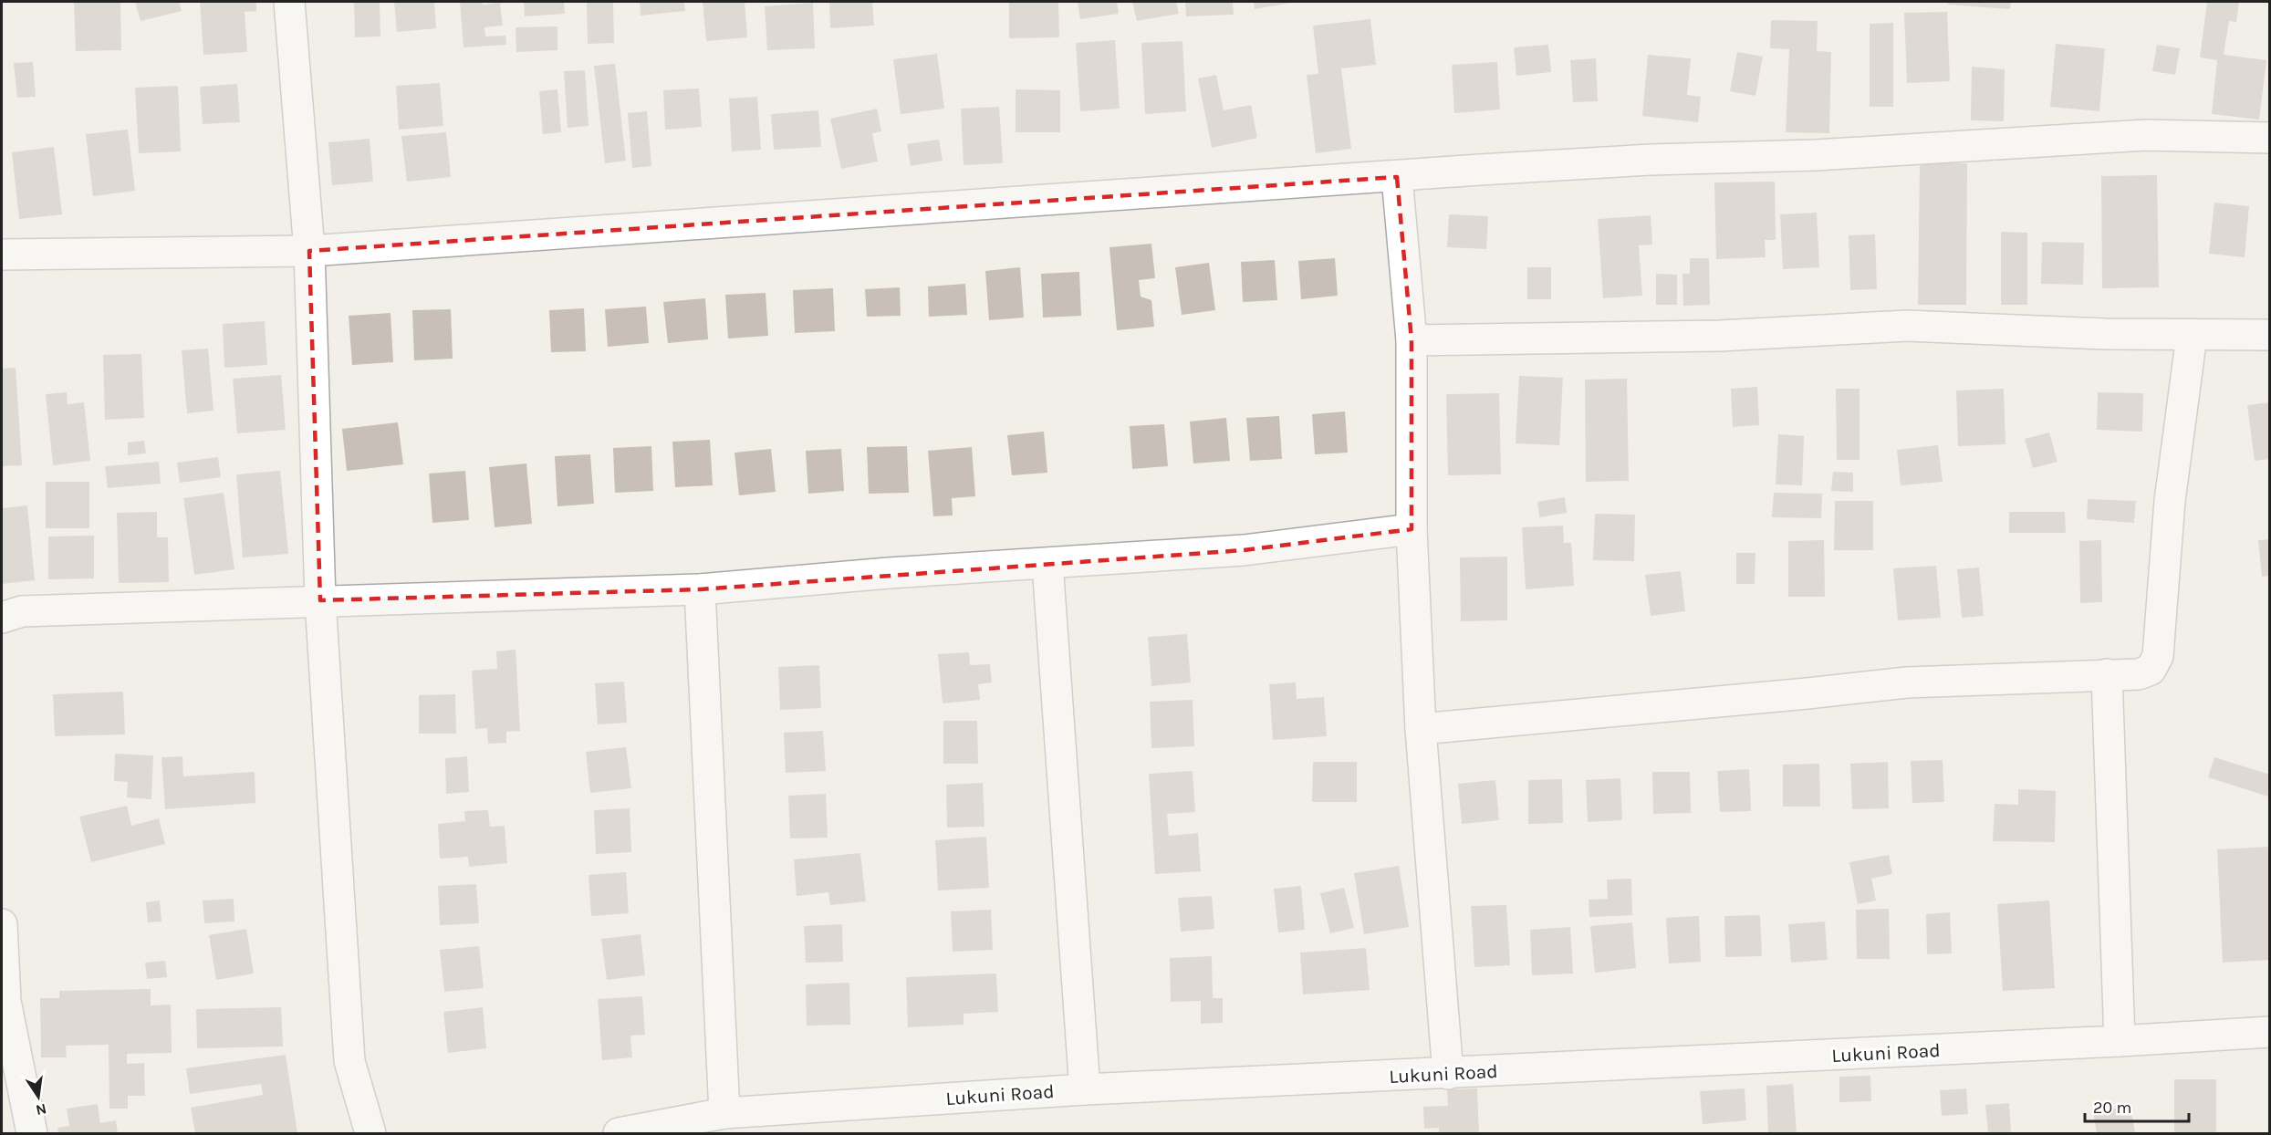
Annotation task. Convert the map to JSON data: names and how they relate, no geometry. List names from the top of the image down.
{
  "streets": {
    "street": ["Lukuni Road"]
  },
  "scale_bar": "20 m",
  "north": "bottom"
}
